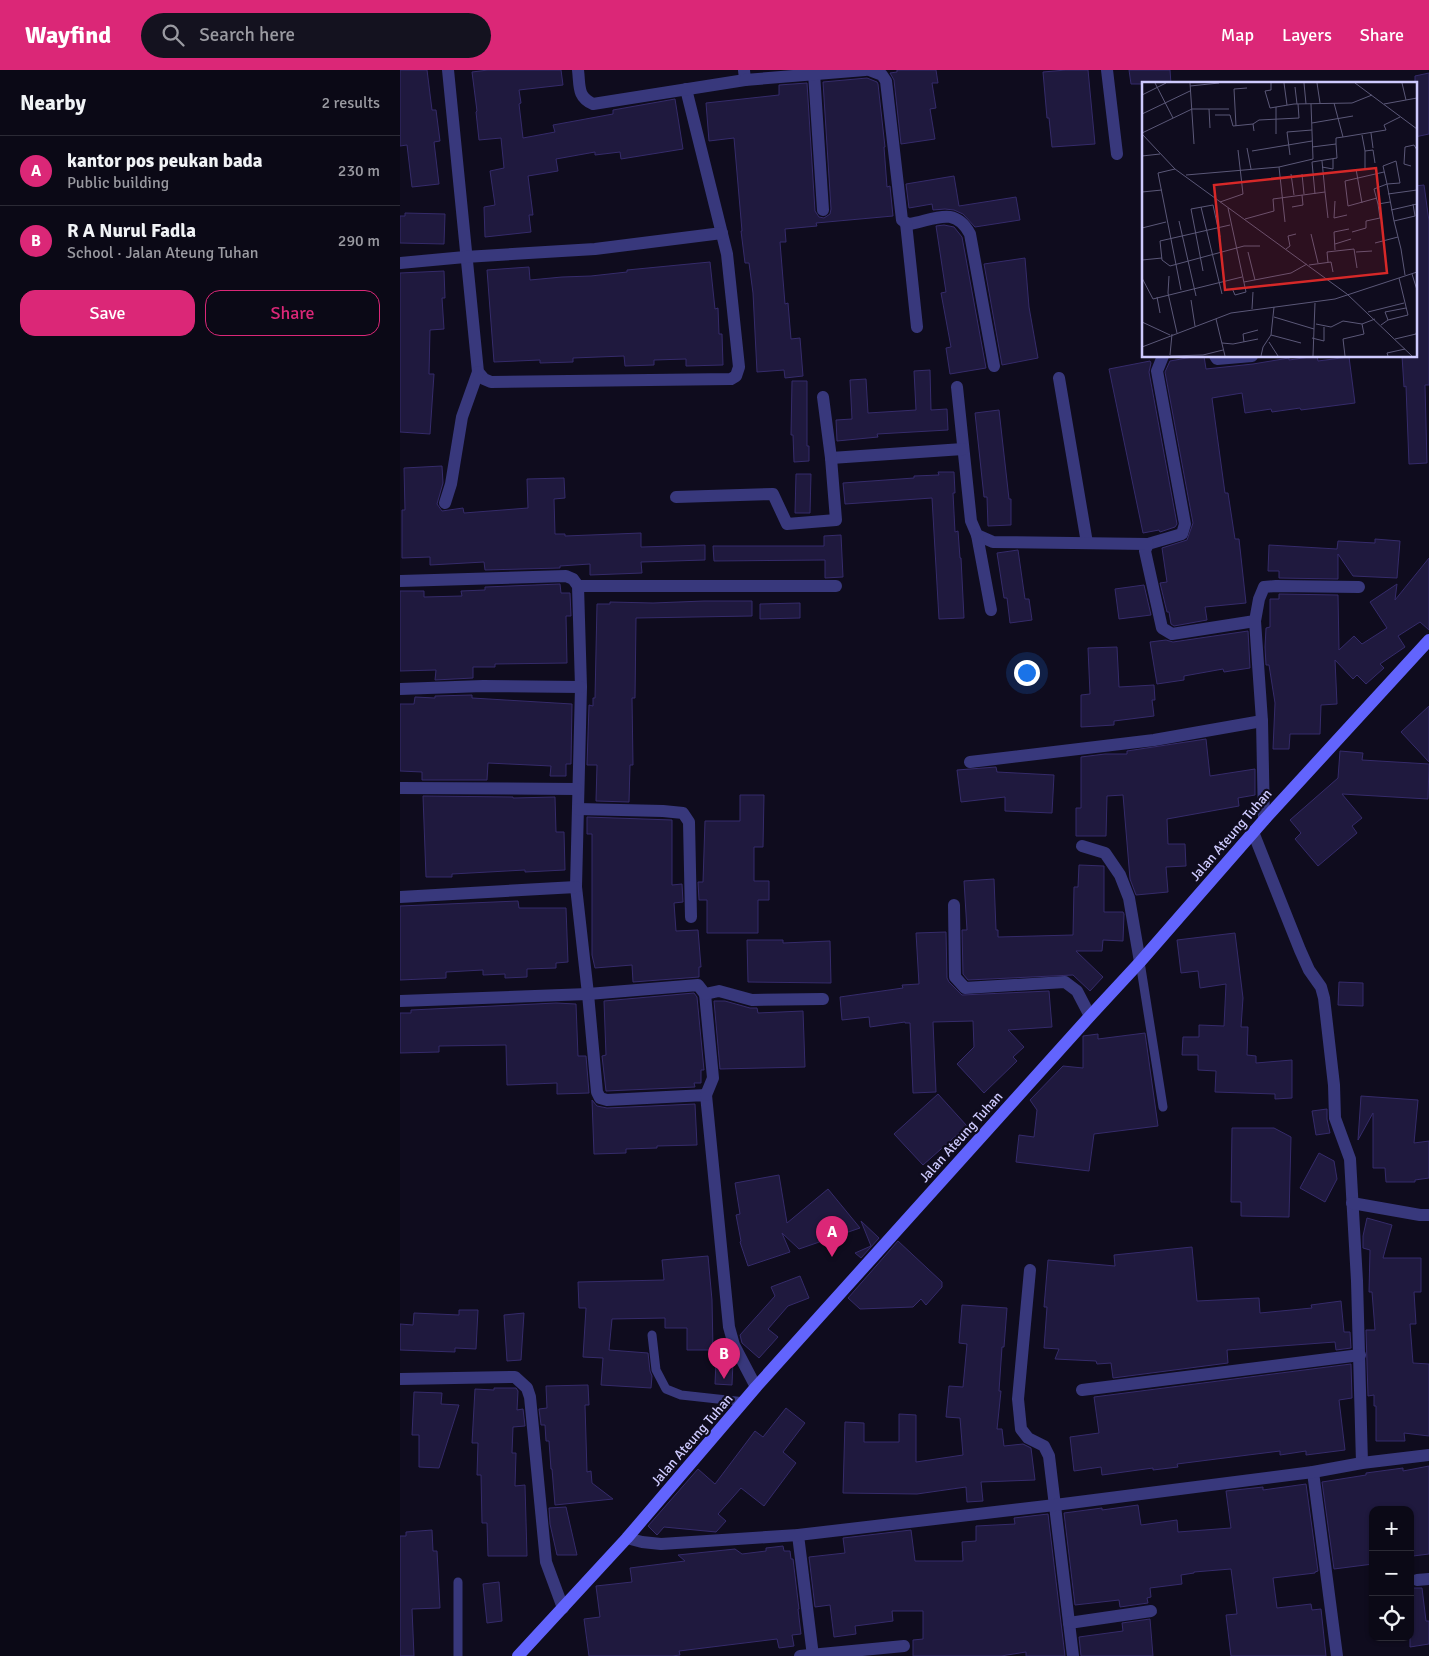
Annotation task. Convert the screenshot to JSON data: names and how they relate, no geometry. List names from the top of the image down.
{
  "streets": {
    "street": ["Jalan Ateung Tuhan"]
  },
  "page": {
    "header": "Wayfind",
    "search": "Search here",
    "nav": ["Map", "Layers", "Share"],
    "heading": ["Nearby", "2 results"],
    "list": [
      {
        "mark": "A",
        "name": "kantor pos peukan bada",
        "note": "Public building",
        "value": "230 m"
      },
      {
        "mark": "B",
        "name": "R A Nurul Fadla",
        "note": "School · Jalan Ateung Tuhan",
        "value": "290 m"
      }
    ],
    "buttons": ["Save", "Share"],
    "pins": ["A", "B"],
    "map_buttons": ["+", "−"]
  }
}
